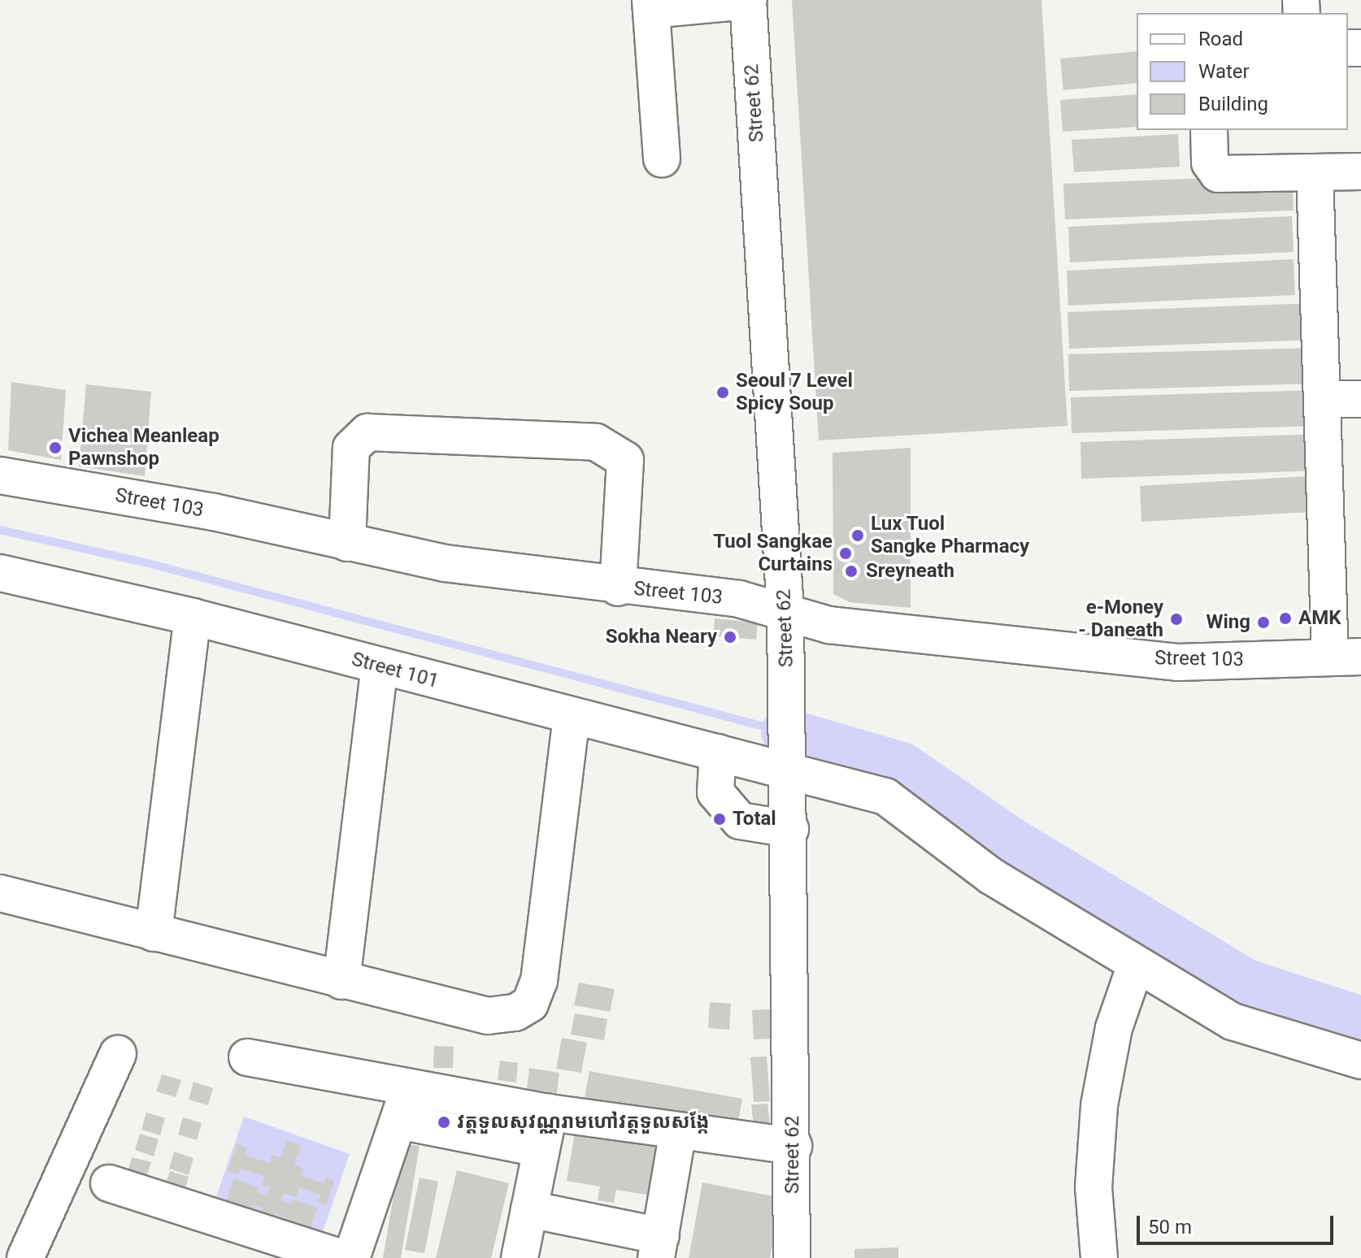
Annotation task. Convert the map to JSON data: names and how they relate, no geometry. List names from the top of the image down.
{
  "streets": {
    "street": ["Street 62", "Street 103", "Street 101"]
  },
  "crossings": [
    ["Street 62", "Street 103"],
    ["Street 62", "Street 101"]
  ],
  "places": [
    "Seoul 7 Level Spicy Soup",
    "Vichea Meanleap Pawnshop",
    "Lux Tuol Sangke Pharmacy",
    "Tuol Sangkae Curtains",
    "Sreyneath",
    "AMK",
    "e-Money - Daneath",
    "Wing",
    "Sokha Neary",
    "Total",
    "វត្តទួលសុវណ្ណរាមហៅវត្តទួលសង្កែ"
  ],
  "legend": ["Road", "Water", "Building"],
  "scale_bar": "50 m"
}
